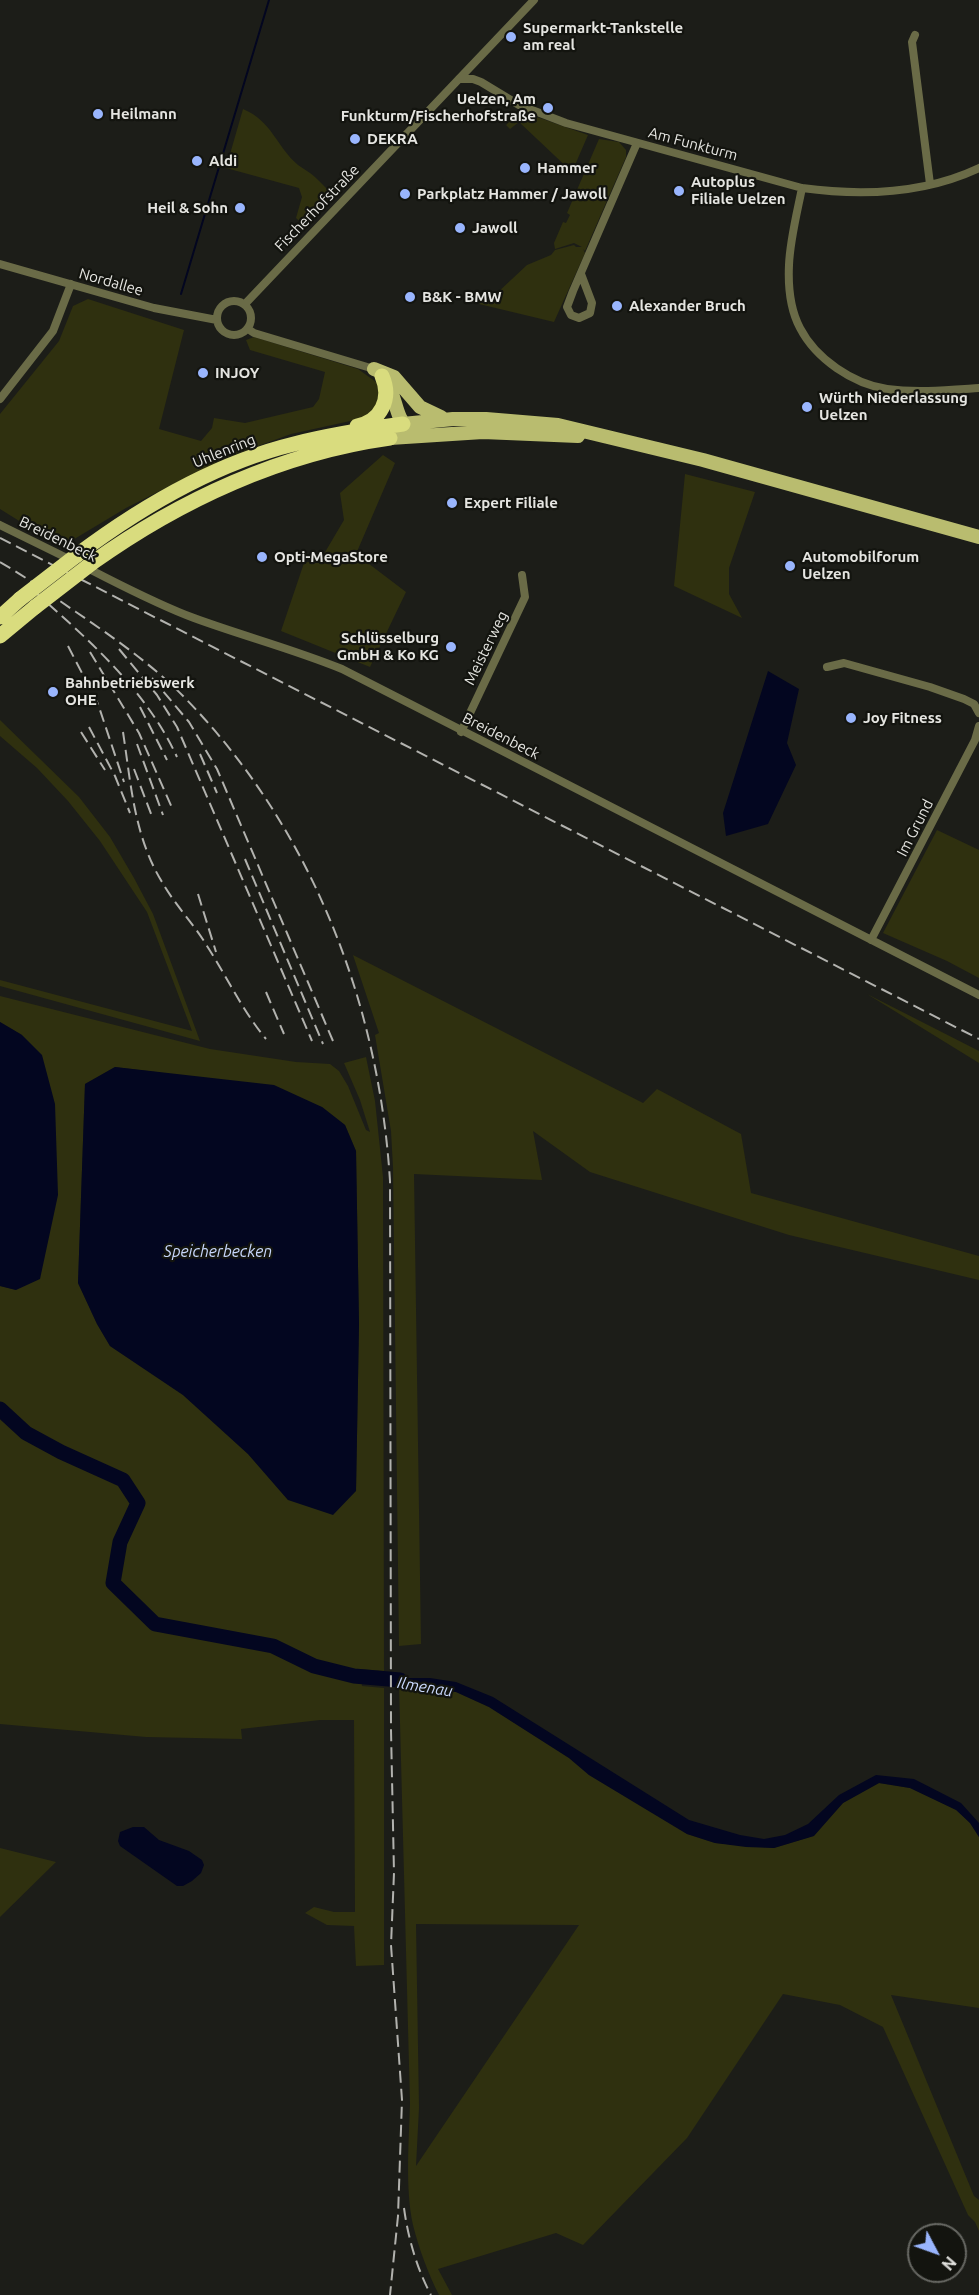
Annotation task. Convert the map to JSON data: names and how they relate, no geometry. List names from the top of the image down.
{
  "streets": {
    "highway": ["Uhlenring"],
    "street": [
      "Am Funkturm",
      "Fischerhofstraße",
      "Nordallee",
      "Breidenbeck",
      "Meisterweg",
      "Im Grund"
    ]
  },
  "crossings": [
    ["Am Funkturm", "Fischerhofstraße"],
    ["Fischerhofstraße", "Nordallee"],
    ["Breidenbeck", "Meisterweg"],
    ["Breidenbeck", "Im Grund"]
  ],
  "water": ["Speicherbecken", "Ilmenau"],
  "places": [
    "Supermarkt-Tankstelle am real",
    "Uelzen, Am Funkturm/Fischerhofstraße",
    "Heilmann",
    "DEKRA",
    "Aldi",
    "Hammer",
    "Autoplus Filiale Uelzen",
    "Parkplatz Hammer / Jawoll",
    "Heil & Sohn",
    "Jawoll",
    "B&K - BMW",
    "Alexander Bruch",
    "INJOY",
    "Würth Niederlassung Uelzen",
    "Expert Filiale",
    "Opti-MegaStore",
    "Automobilforum Uelzen",
    "Schlüsselburg GmbH & Ko KG",
    "Bahnbetriebswerk OHE",
    "Joy Fitness"
  ],
  "north": "bottom right"
}
